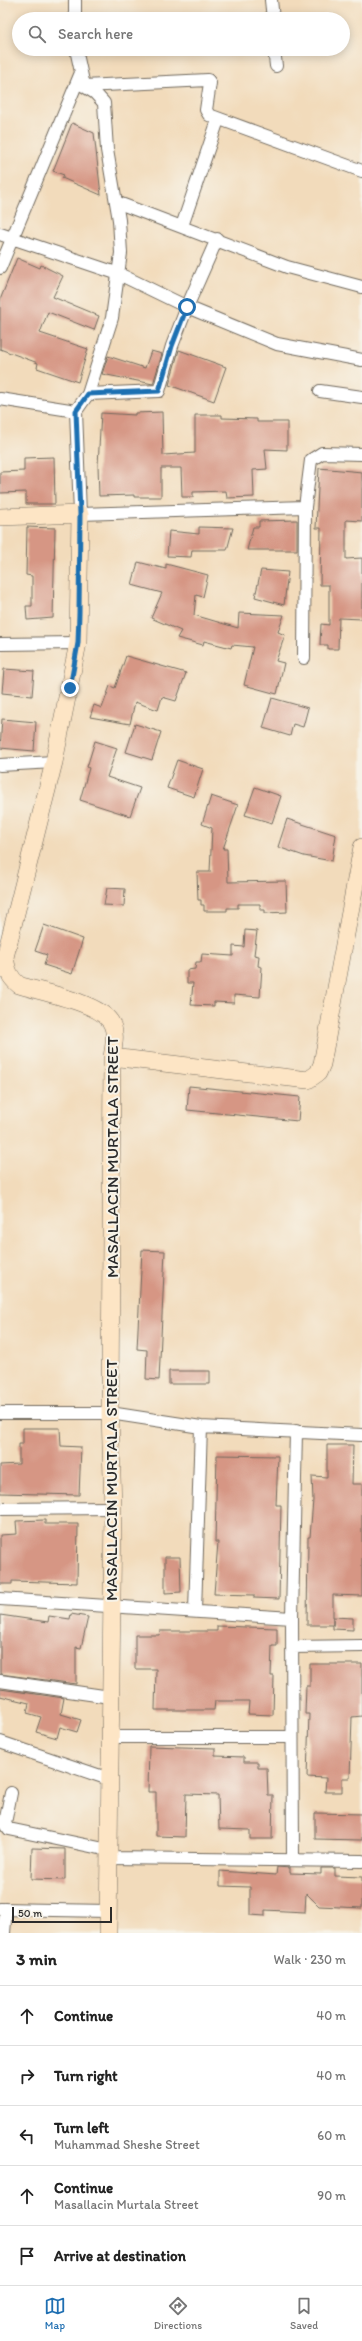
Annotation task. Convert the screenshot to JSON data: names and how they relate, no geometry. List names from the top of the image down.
{
  "streets": {
    "street": ["MASALLACIN MURTALA STREET"]
  },
  "scale_bar": "50 m",
  "page": {
    "search": "Search here",
    "scale": "50 m",
    "heading": ["3 min", "Walk · 230 m"],
    "list": [
      ["Continue", "40 m"],
      ["Turn right", "40 m"],
      ["Turn left", "Muhammad Sheshe Street", "60 m"],
      ["Continue", "Masallacin Murtala Street", "90 m"],
      "Arrive at destination"
    ],
    "nav": ["Map", "Directions", "Saved"]
  }
}
